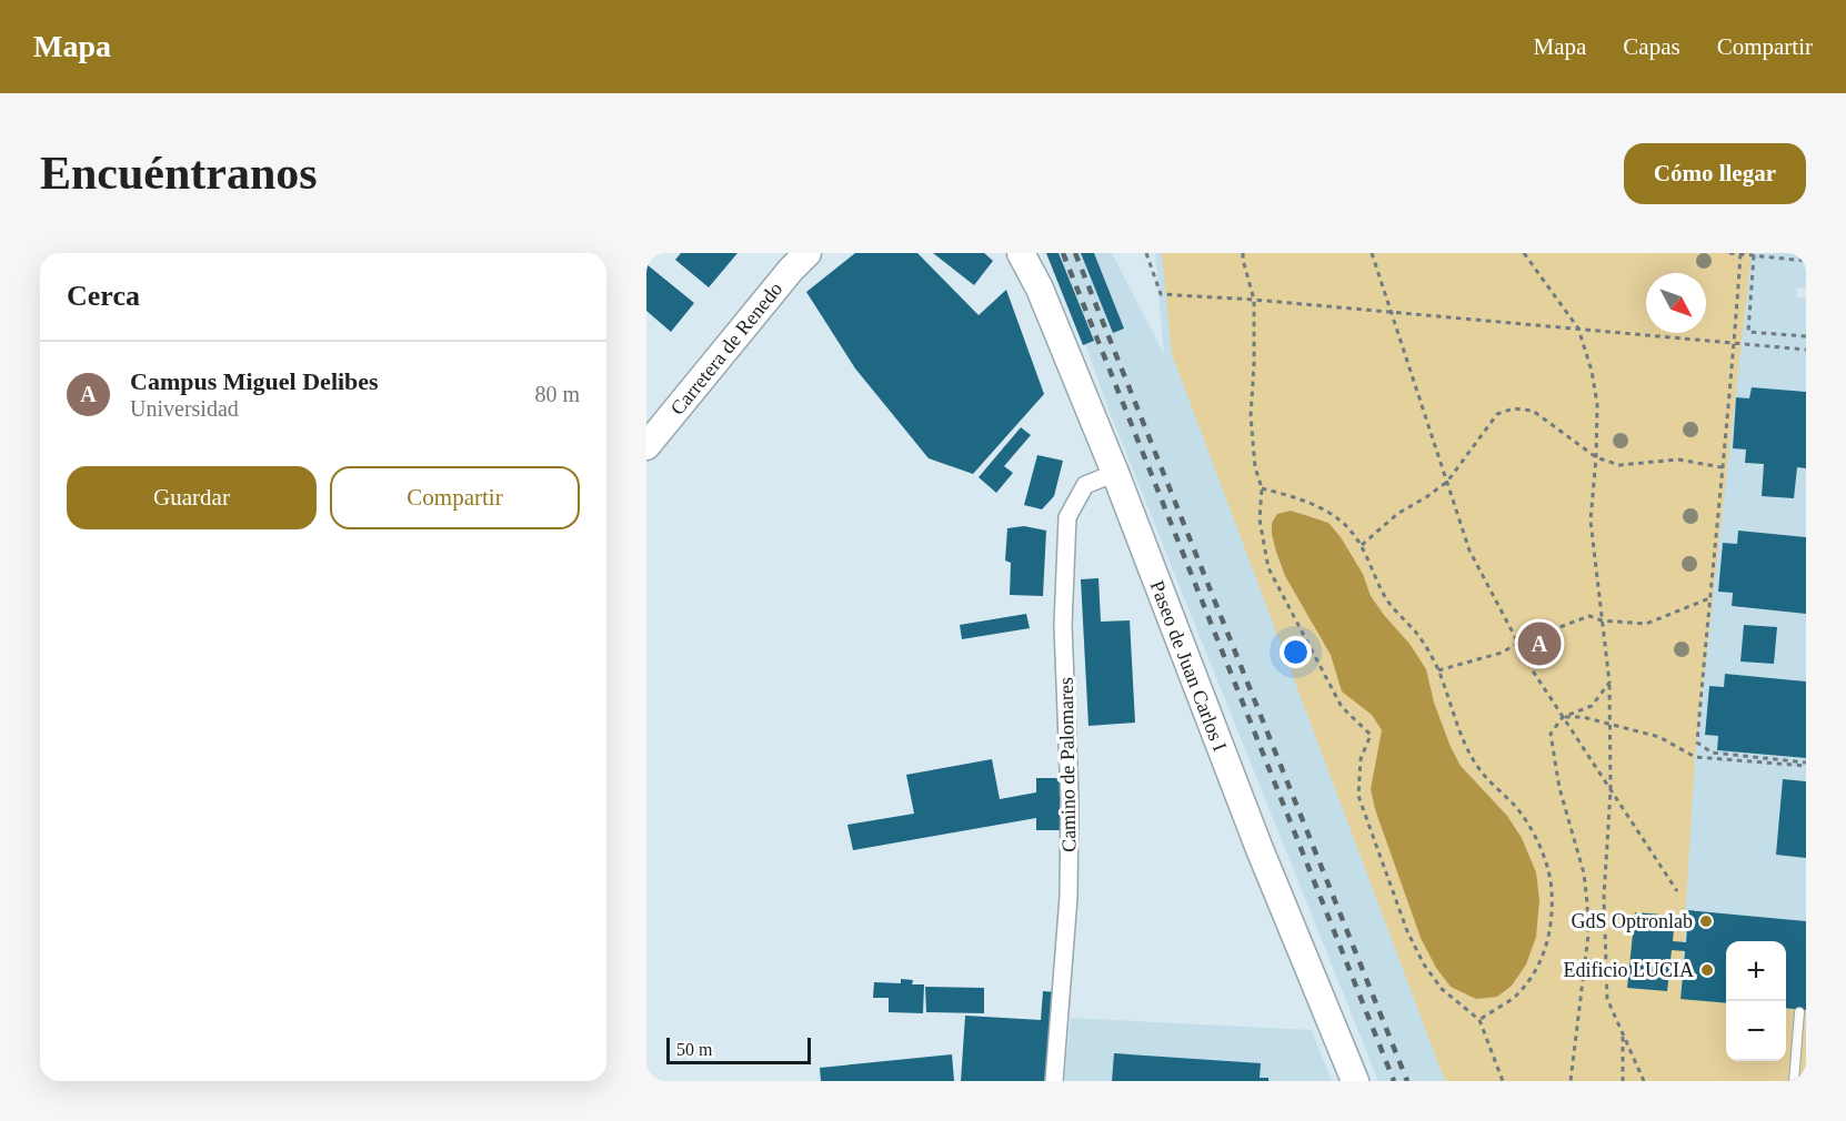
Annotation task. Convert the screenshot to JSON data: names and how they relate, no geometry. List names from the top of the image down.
{
  "streets": {
    "main road": ["Carretera de Renedo", "Paseo de Juan Carlos I"],
    "street": ["Camino de Palomares"]
  },
  "crossings": [
    ["Paseo de Juan Carlos I", "Camino de Palomares"]
  ],
  "places": ["GdS Optronlab", "Edificio LUCIA"],
  "scale_bar": "50 m",
  "north": "bottom right",
  "page": {
    "header": "Mapa",
    "nav": ["Mapa", "Capas", "Compartir"],
    "buttons": [
      "Cómo llegar",
      ["Guardar", "Compartir"]
    ],
    "title": "Encuéntranos",
    "heading": "Cerca",
    "list": [
      {
        "mark": "A",
        "name": "Campus Miguel Delibes",
        "note": "Universidad",
        "value": "80 m"
      }
    ],
    "pins": "A",
    "map_buttons": ["+", "−"],
    "scale": "50 m"
  }
}
